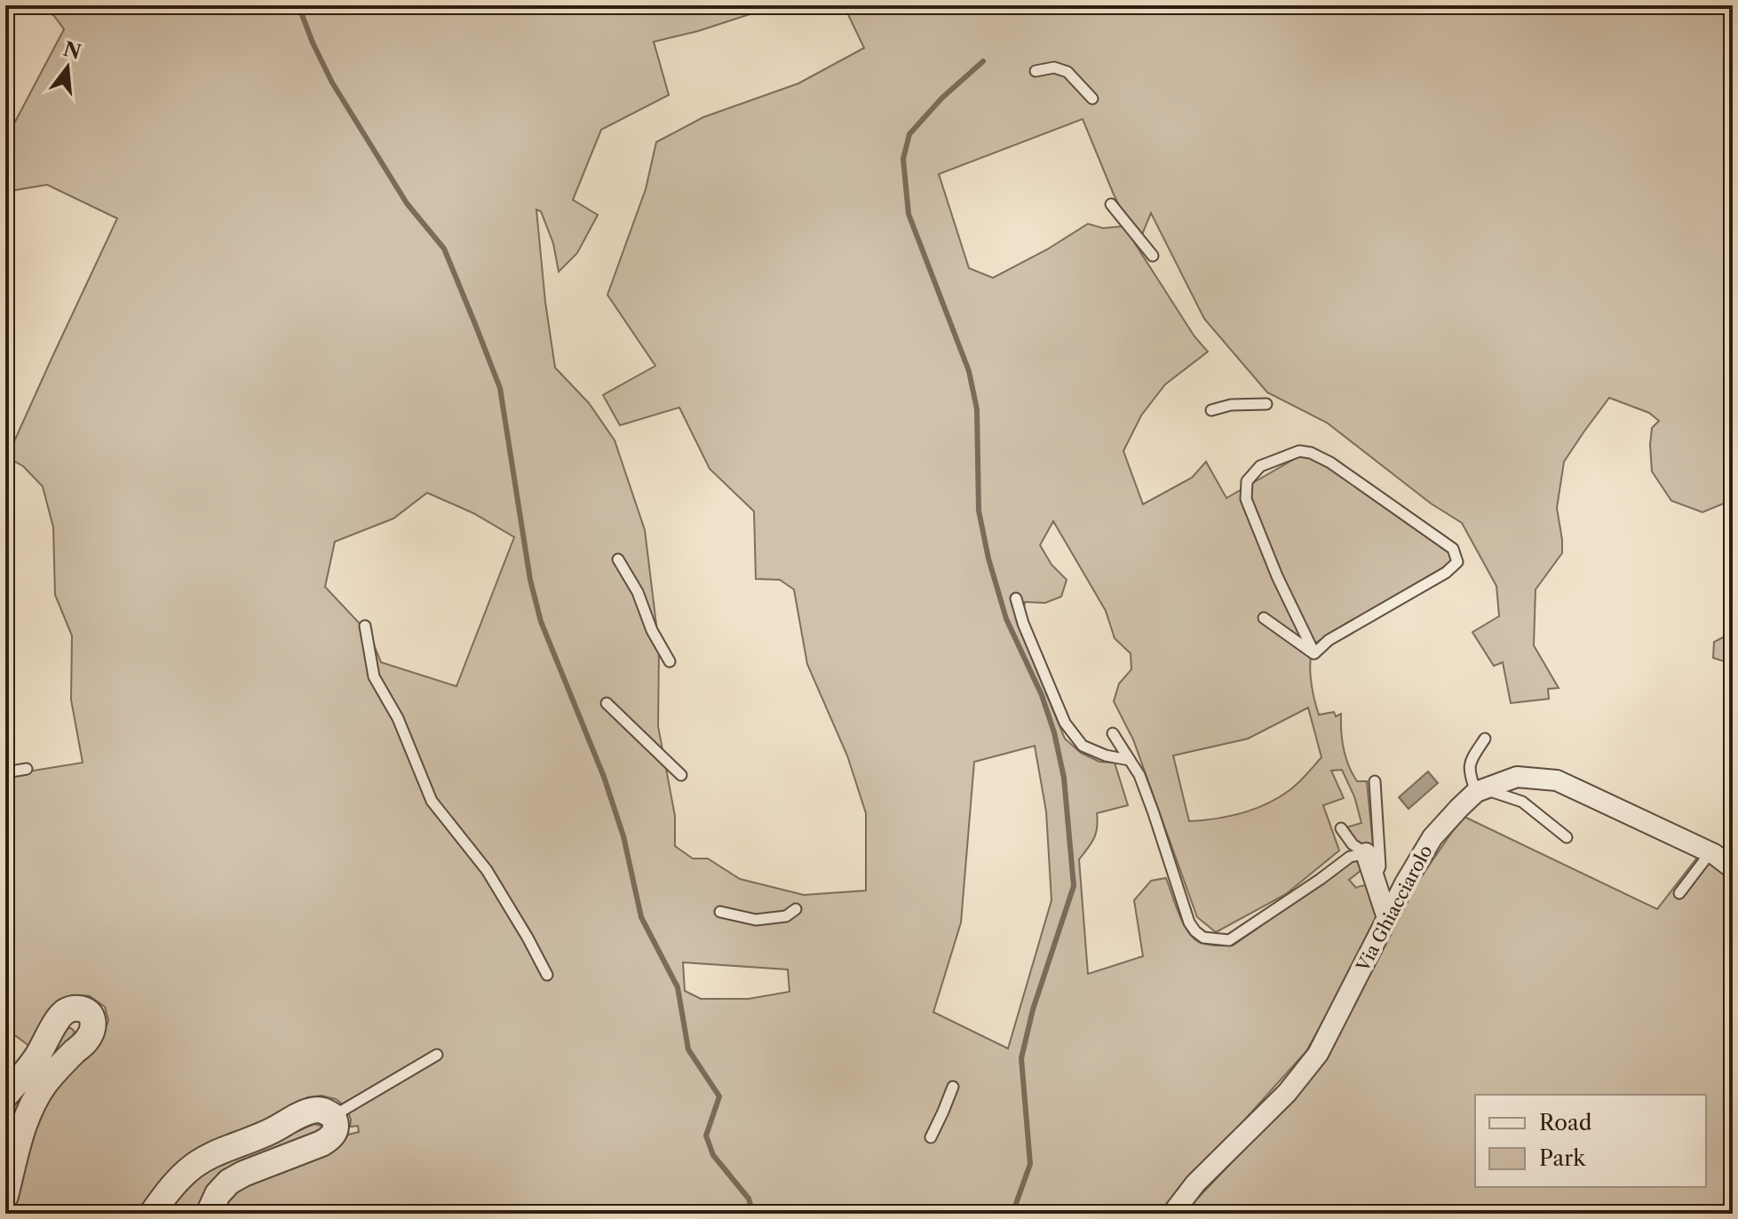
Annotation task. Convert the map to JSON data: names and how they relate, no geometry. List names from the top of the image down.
{
  "streets": {
    "street": ["Via Ghiacciarolo"]
  },
  "legend": ["Road", "Park"],
  "north": "top"
}
